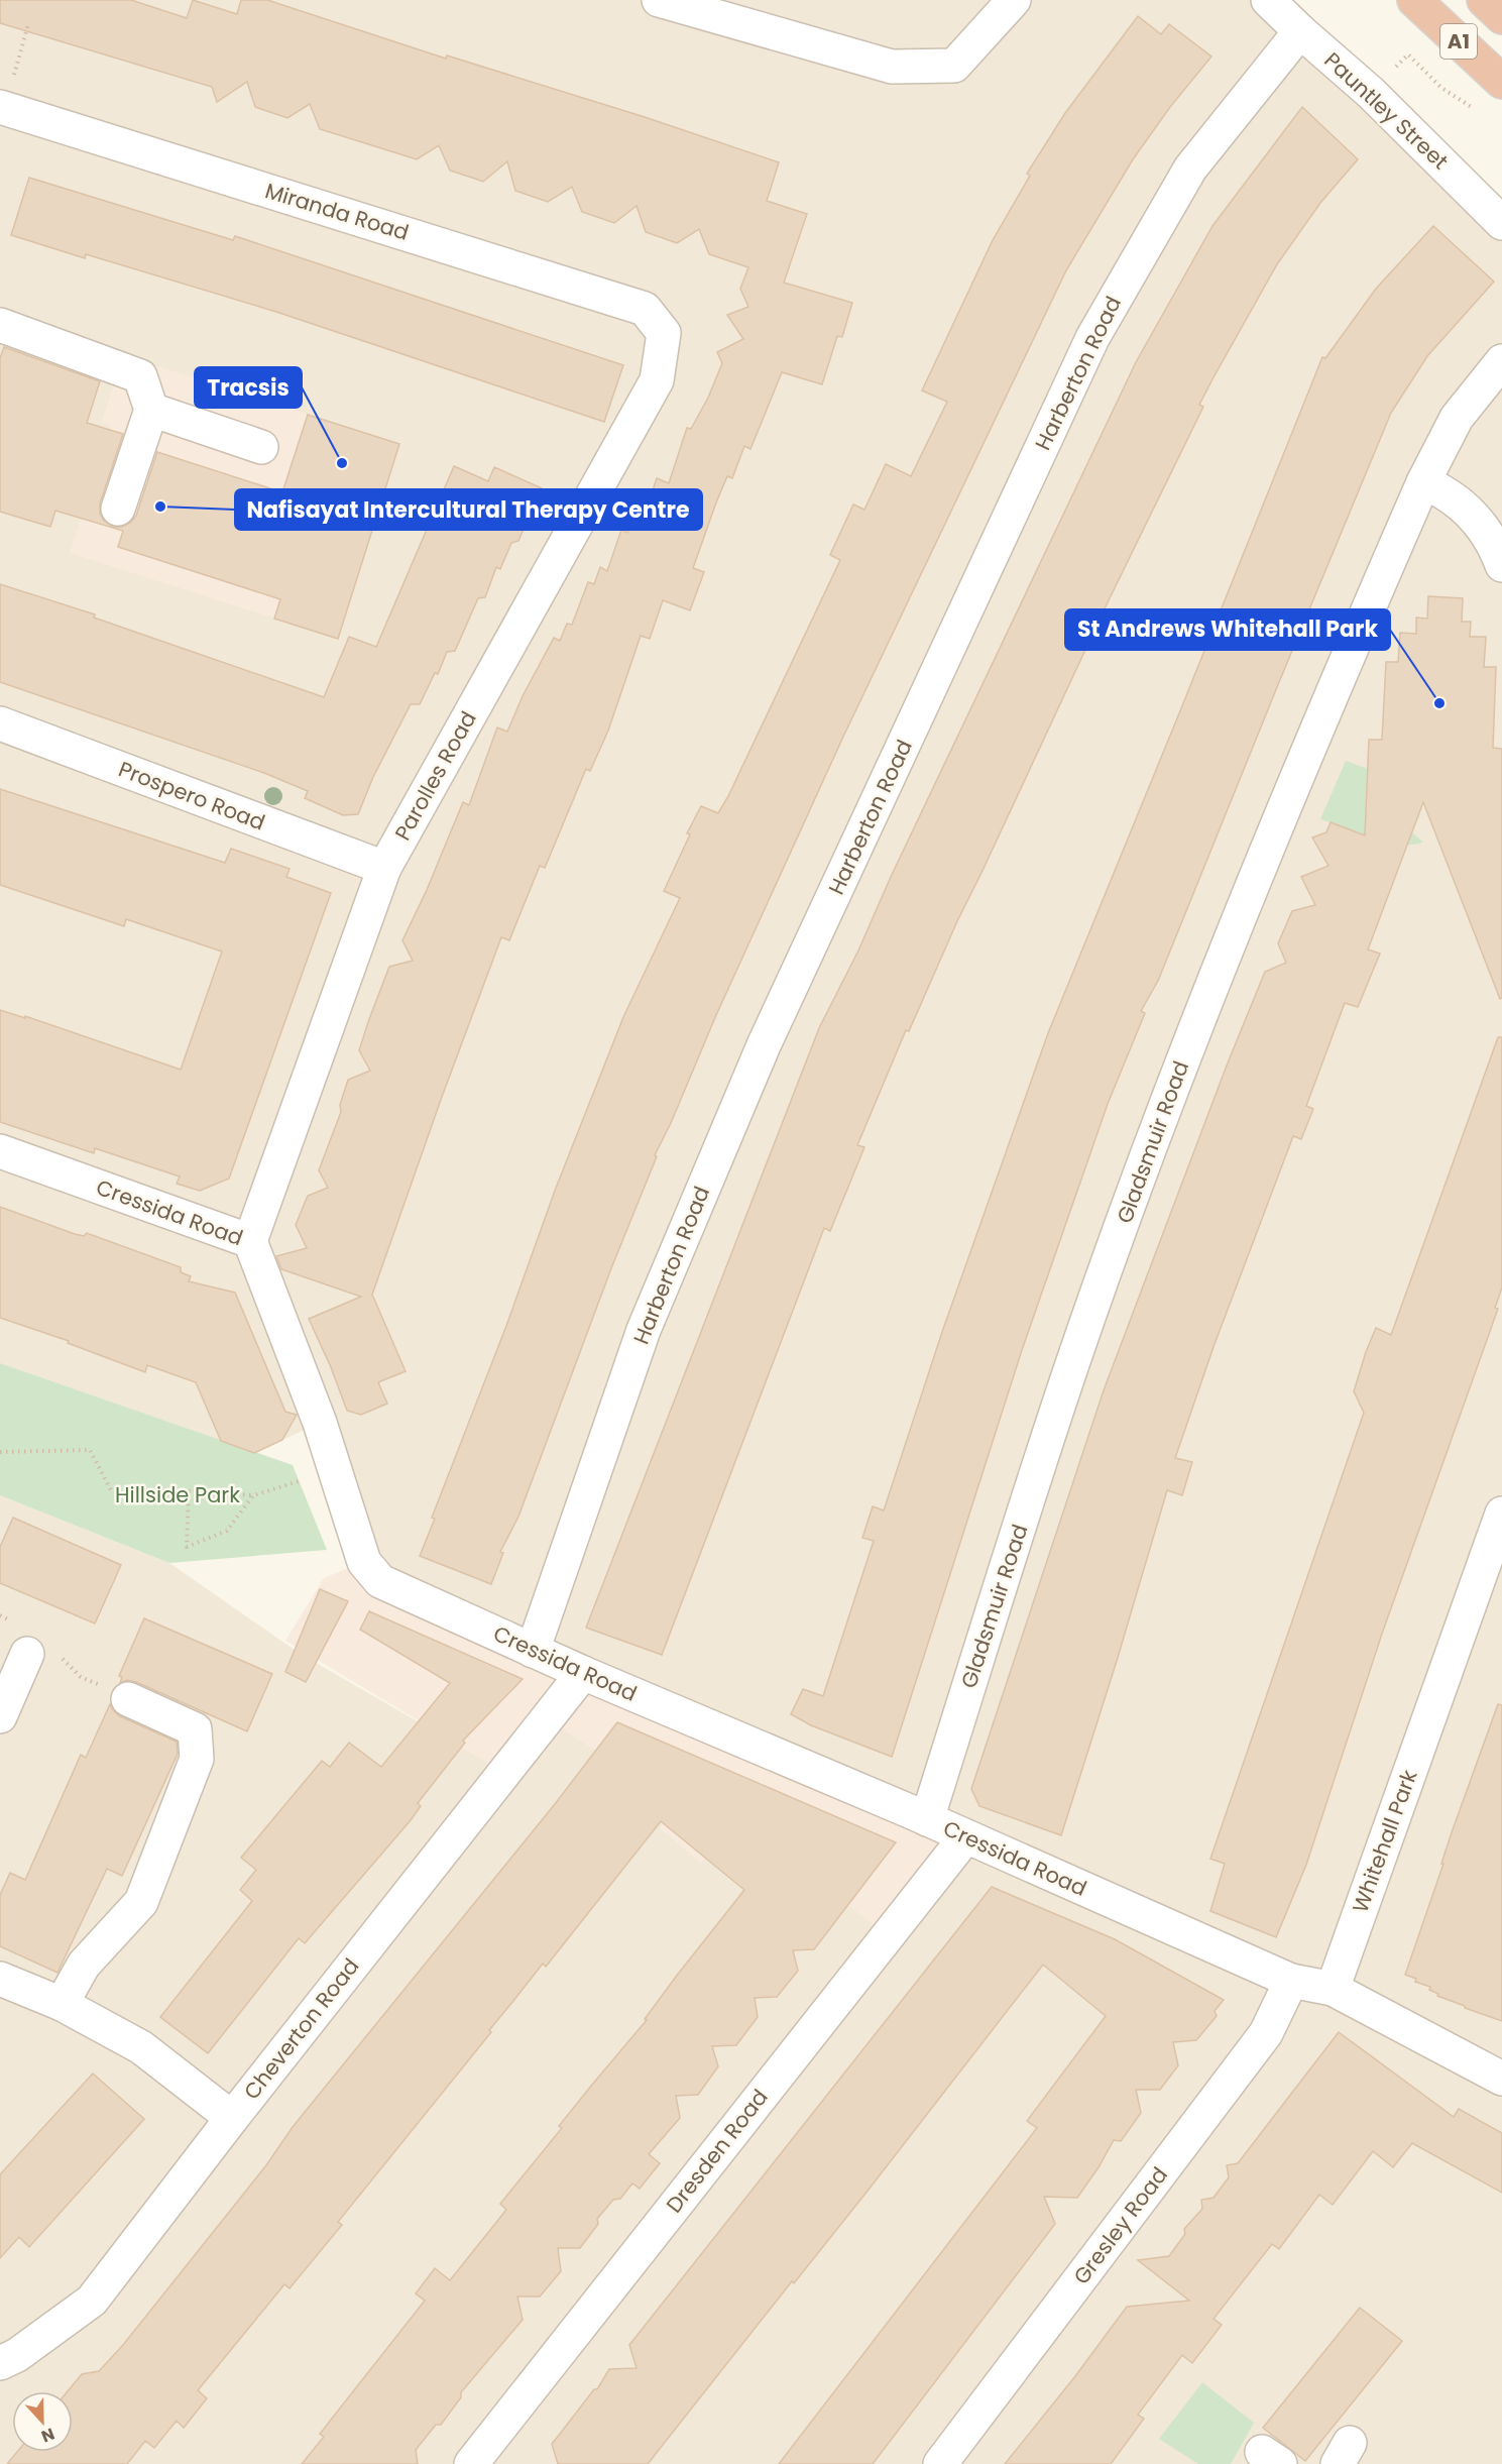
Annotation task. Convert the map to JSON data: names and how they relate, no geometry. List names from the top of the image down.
{
  "streets": {
    "highway": ["A1"],
    "street": [
      "Pauntley Street",
      "Miranda Road",
      "Harberton Road",
      "Parolles Road",
      "Prospero Road",
      "Gladsmuir Road",
      "Cressida Road",
      "Whitehall Park",
      "Cheverton Road",
      "Dresden Road",
      "Gresley Road"
    ]
  },
  "crossings": [
    ["Pauntley Street", "Harberton Road"],
    ["Miranda Road", "Parolles Road"],
    ["Harberton Road", "Cressida Road"],
    ["Parolles Road", "Prospero Road"],
    ["Parolles Road", "Cressida Road"],
    ["Gladsmuir Road", "Cressida Road"],
    ["Cressida Road", "Whitehall Park"],
    ["Cressida Road", "Cheverton Road"],
    ["Cressida Road", "Dresden Road"],
    ["Cressida Road", "Gresley Road"]
  ],
  "parks": ["Hillside Park"],
  "places": ["Tracsis", "Nafisayat Intercultural Therapy Centre", "St Andrews Whitehall Park"],
  "north": "bottom"
}
